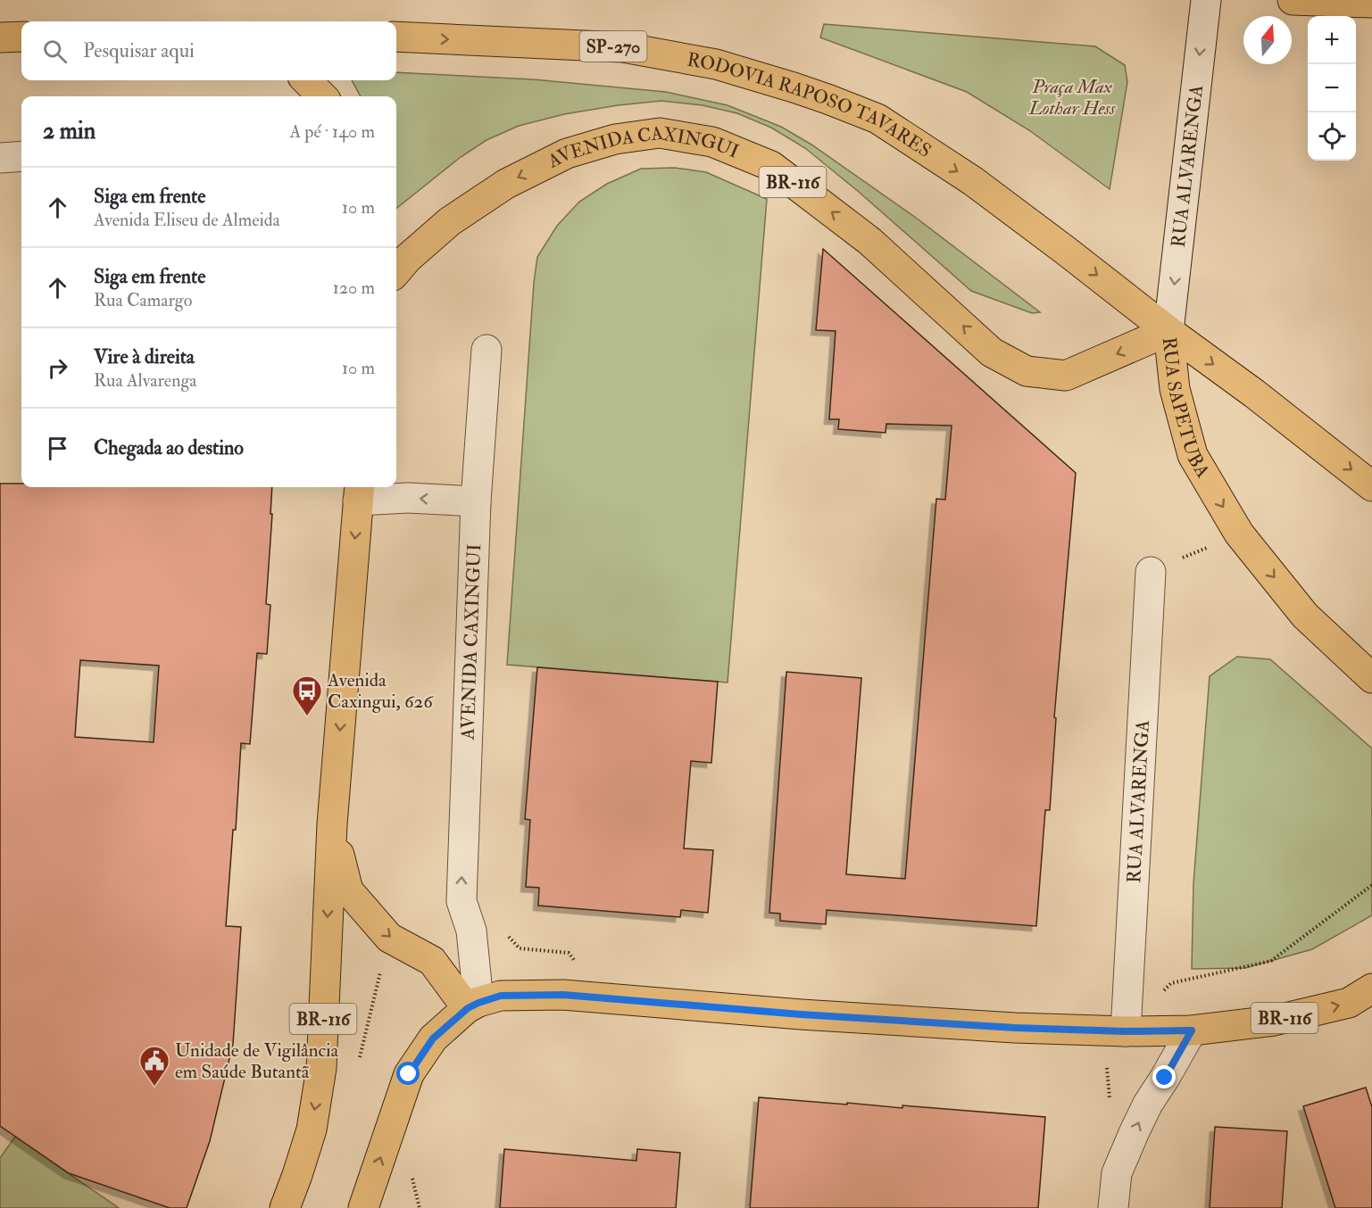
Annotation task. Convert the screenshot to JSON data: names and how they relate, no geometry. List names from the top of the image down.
{
  "streets": {
    "main road": [
      "SP-270",
      "RODOVIA RAPOSO TAVARES",
      "AVENIDA CAXINGUI",
      "BR-116",
      "RUA SAPETUBA"
    ],
    "street": ["RUA ALVARENGA"]
  },
  "crossings": [
    ["RODOVIA RAPOSO TAVARES", "AVENIDA CAXINGUI"],
    ["RODOVIA RAPOSO TAVARES", "RUA ALVARENGA"],
    ["RODOVIA RAPOSO TAVARES", "RUA SAPETUBA"],
    ["AVENIDA CAXINGUI", "RUA ALVARENGA"],
    ["AVENIDA CAXINGUI", "BR-116"],
    ["AVENIDA CAXINGUI", "RUA SAPETUBA"],
    ["RUA ALVARENGA", "BR-116"],
    ["RUA ALVARENGA", "RUA SAPETUBA"]
  ],
  "one_way": ["RODOVIA RAPOSO TAVARES", "RUA ALVARENGA", "RUA SAPETUBA"],
  "parks": ["Praça Max Lothar Hess"],
  "places": {
    "bus stop": ["Avenida Caxingui, 626"],
    "public building": ["Unidade de Vigilância em Saúde Butantã"]
  },
  "north": "top",
  "page": {
    "map_buttons": ["+", "−"],
    "search": "Pesquisar aqui",
    "heading": ["2 min", "A pé · 140 m"],
    "list": [
      ["Siga em frente", "Avenida Eliseu de Almeida", "10 m"],
      ["Siga em frente", "Rua Camargo", "120 m"],
      ["Vire à direita", "Rua Alvarenga", "10 m"],
      "Chegada ao destino"
    ]
  }
}
